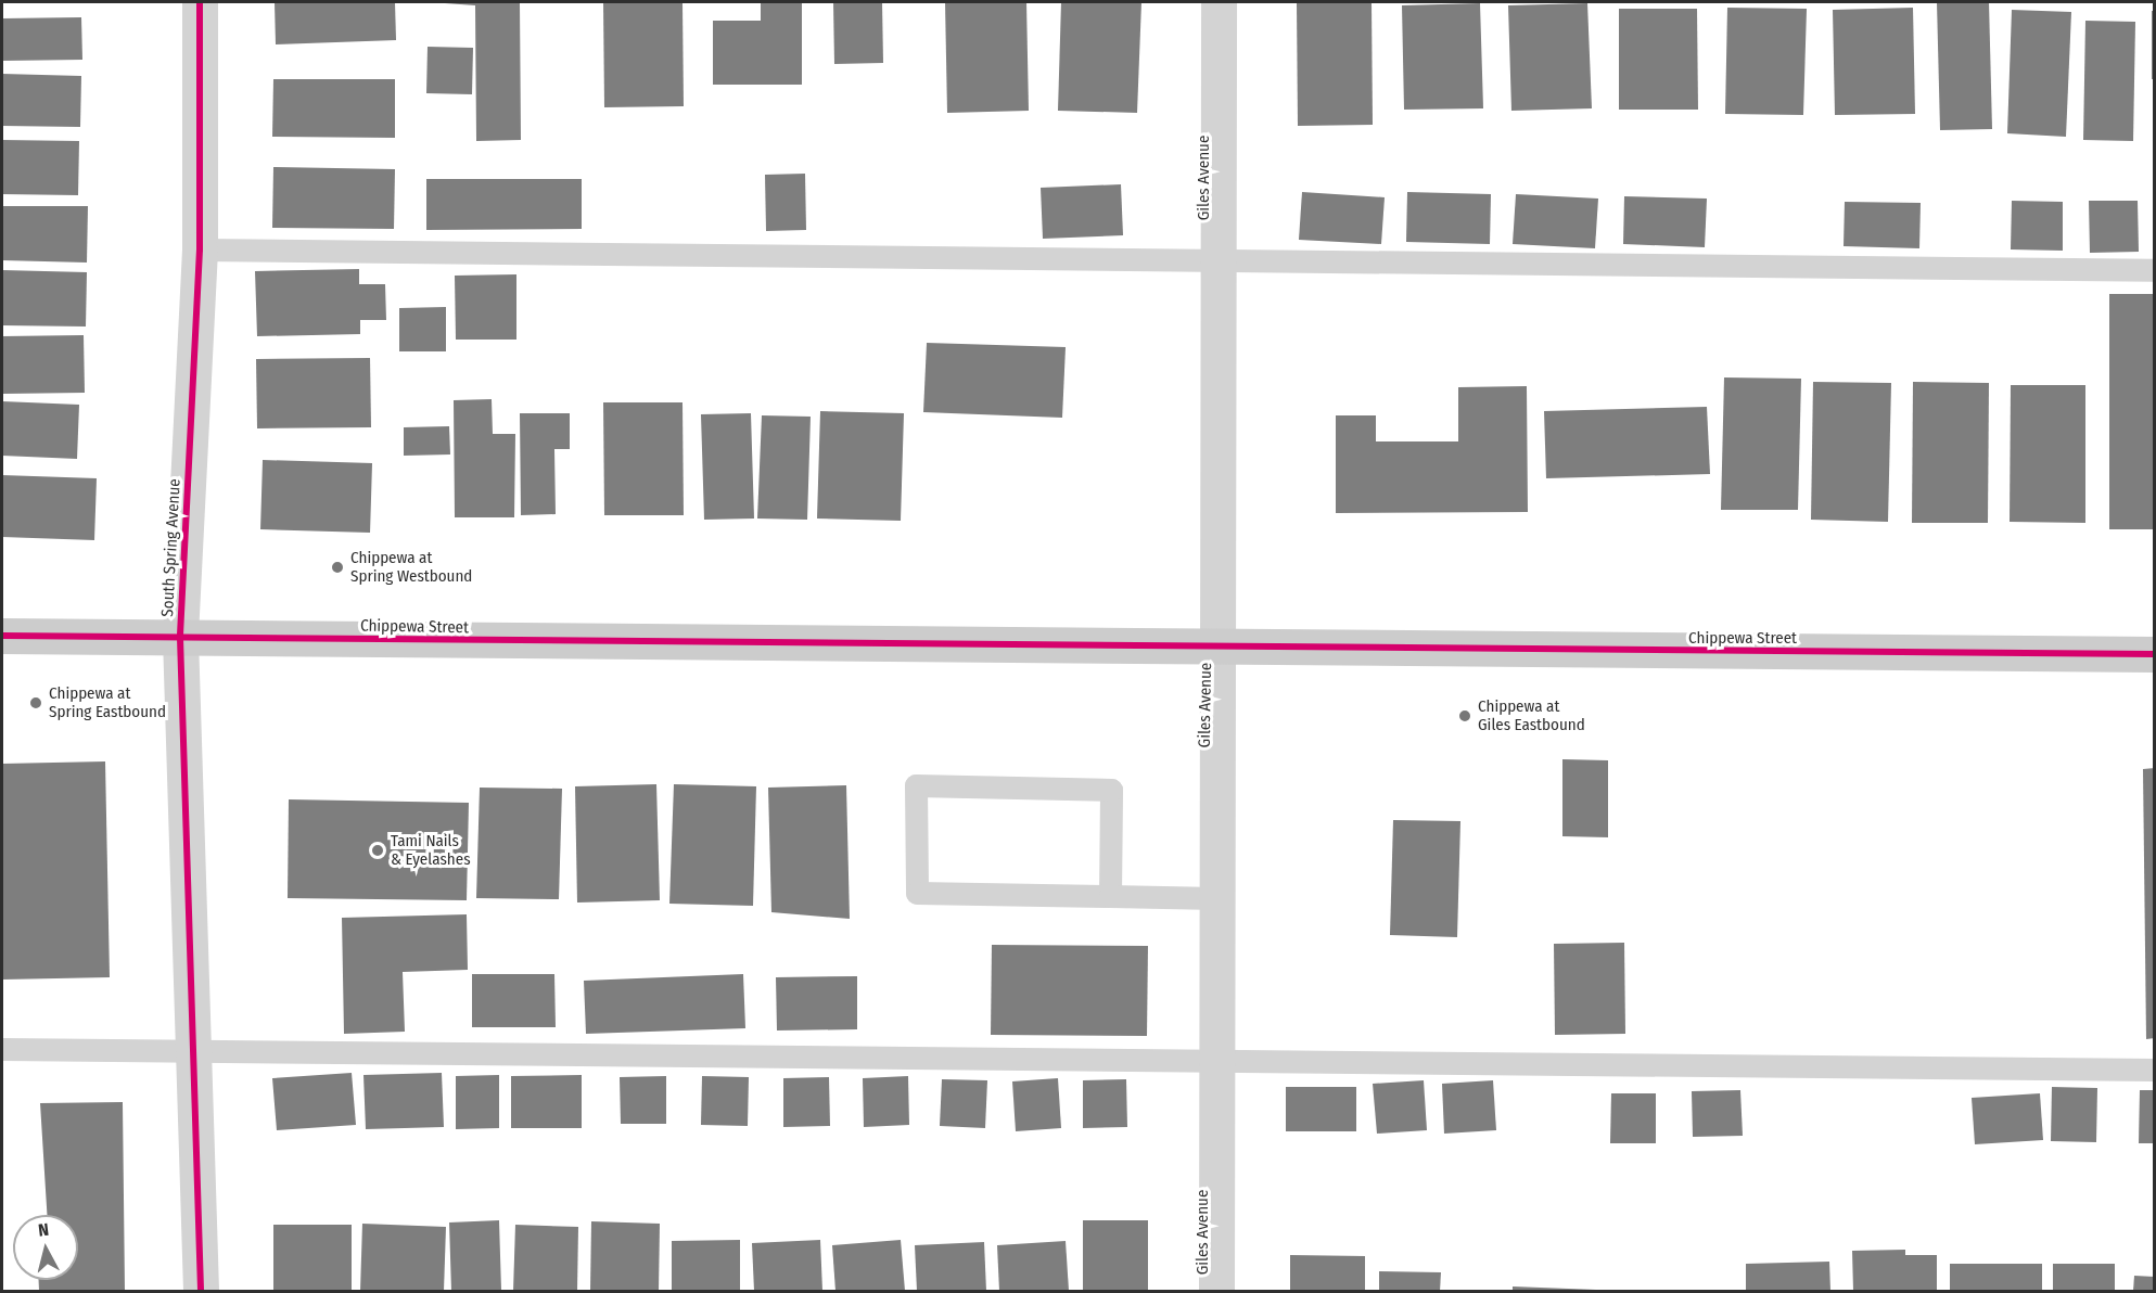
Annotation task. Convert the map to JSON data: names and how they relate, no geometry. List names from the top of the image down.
{
  "streets": {
    "main road": ["Chippewa Street"],
    "street": ["Giles Avenue", "South Spring Avenue"]
  },
  "crossings": [
    ["Giles Avenue", "Chippewa Street"],
    ["South Spring Avenue", "Chippewa Street"]
  ],
  "places": [
    "Chippewa at Spring Westbound",
    "Chippewa at Spring Eastbound",
    "Chippewa at Giles Eastbound",
    "Tami Nails & Eyelashes"
  ],
  "north": "top"
}
